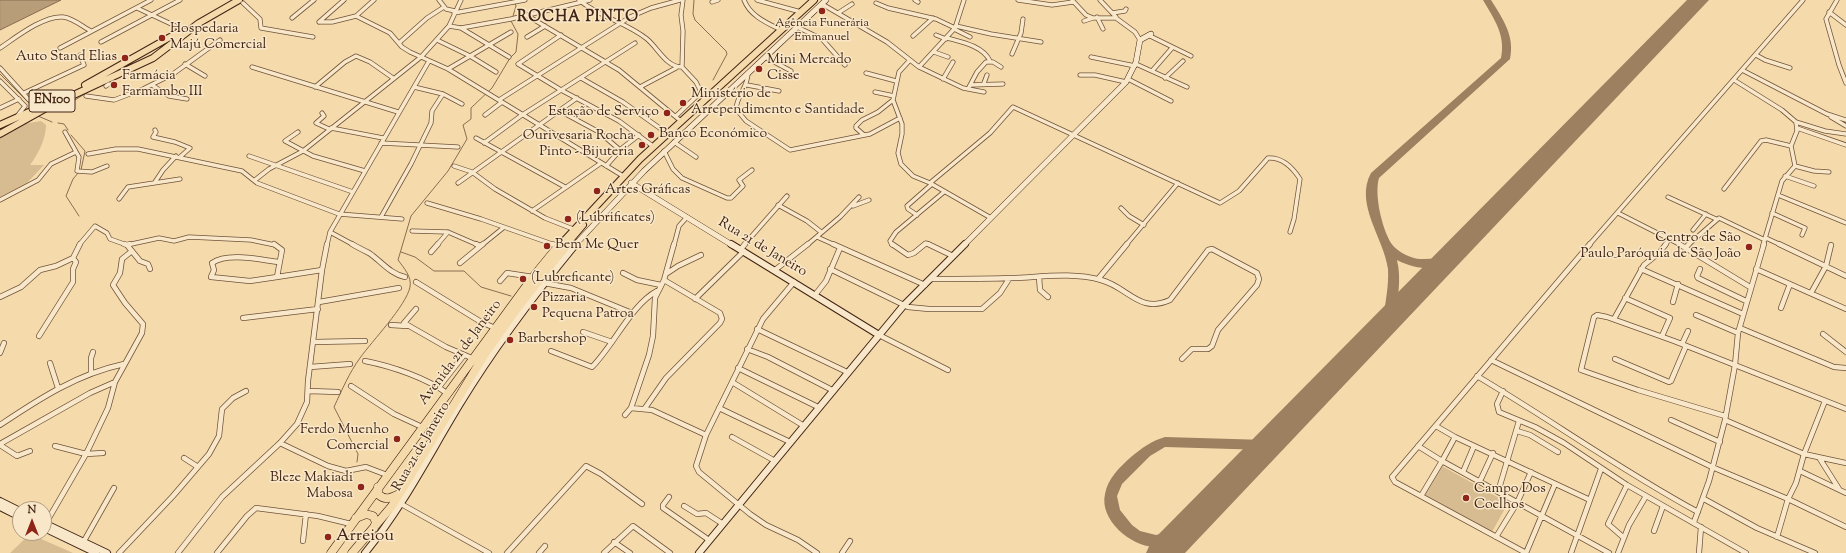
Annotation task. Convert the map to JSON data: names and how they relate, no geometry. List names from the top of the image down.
{
  "streets": {
    "main road": ["EN100", "Avenida 21 de Janeiro"],
    "street": ["Rua 21 de Janeiro"]
  },
  "districts": ["ROCHA PINTO"],
  "places": [
    "Agência Funerária Emmanuel",
    "Hospedaria Majú Comercial",
    "Auto Stand Elias",
    "Mini Mercado Cisse",
    "Farmácia Farmambo III",
    "Ministério de Arrependimento e Santidade",
    "Estação de Serviço",
    "Banco Económico",
    "Ourivesaria Rocha Pinto - Bijuteria",
    "Artes Gráficas",
    "(Lubrificates)",
    "Bem Me Quer",
    "Centro de São Paulo_Paróquia de São João",
    "(Lubreficante)",
    "Pizzaria Pequena Patroa",
    "Barbershop",
    "Ferdo Muenho Comercial",
    "Bleze Makiadi Mabosa",
    "Campo Dos Coelhos",
    "Arreiou"
  ],
  "north": "top"
}
